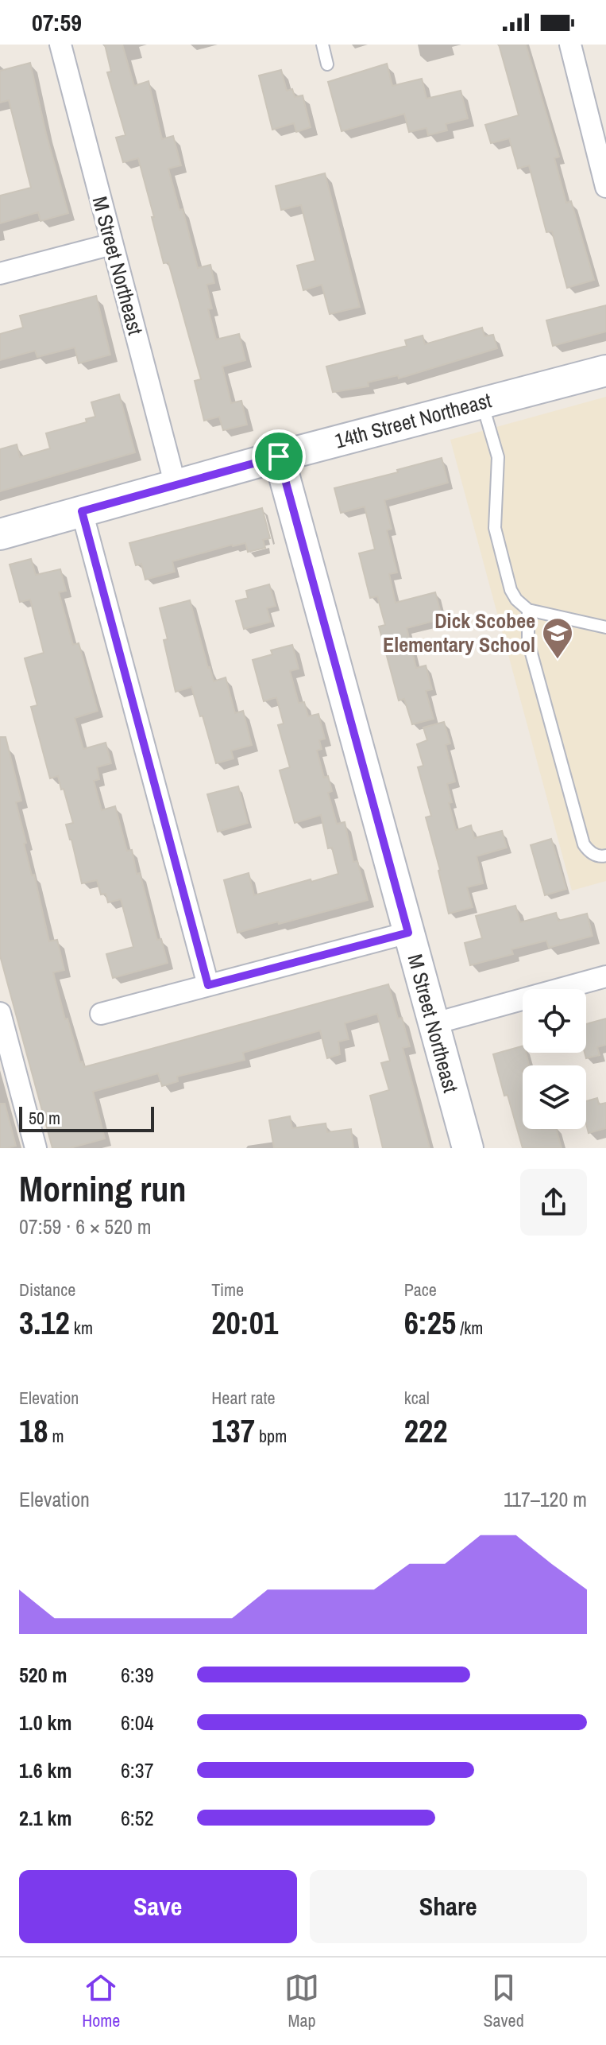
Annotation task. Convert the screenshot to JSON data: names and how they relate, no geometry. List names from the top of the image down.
{
  "streets": {
    "street": ["M Street Northeast", "14th Street Northeast"]
  },
  "crossings": [
    ["M Street Northeast", "14th Street Northeast"]
  ],
  "places": {
    "school or university": ["Dick Scobee Elementary School"]
  },
  "scale_bar": "50 m",
  "page": {
    "status": "07:59",
    "scale": "50 m",
    "heading": ["Morning run", "07:59 · 6 × 520 m"],
    "stats": [
      ["Distance", "3.12 km"],
      ["Time", "20:01"],
      ["Pace", "6:25 /km"],
      ["Elevation", "18 m"],
      ["Heart rate", "137 bpm"],
      ["kcal", "222"]
    ],
    "chart": ["Elevation", "117–120 m"],
    "list": [
      {
        "name": "520 m",
        "note": "6:39"
      },
      {
        "name": "1.0 km",
        "note": "6:04"
      },
      {
        "name": "1.6 km",
        "note": "6:37"
      },
      {
        "name": "2.1 km",
        "note": "6:52"
      }
    ],
    "buttons": ["Save", "Share"],
    "tabs": ["Home", "Map", "Saved"]
  }
}
